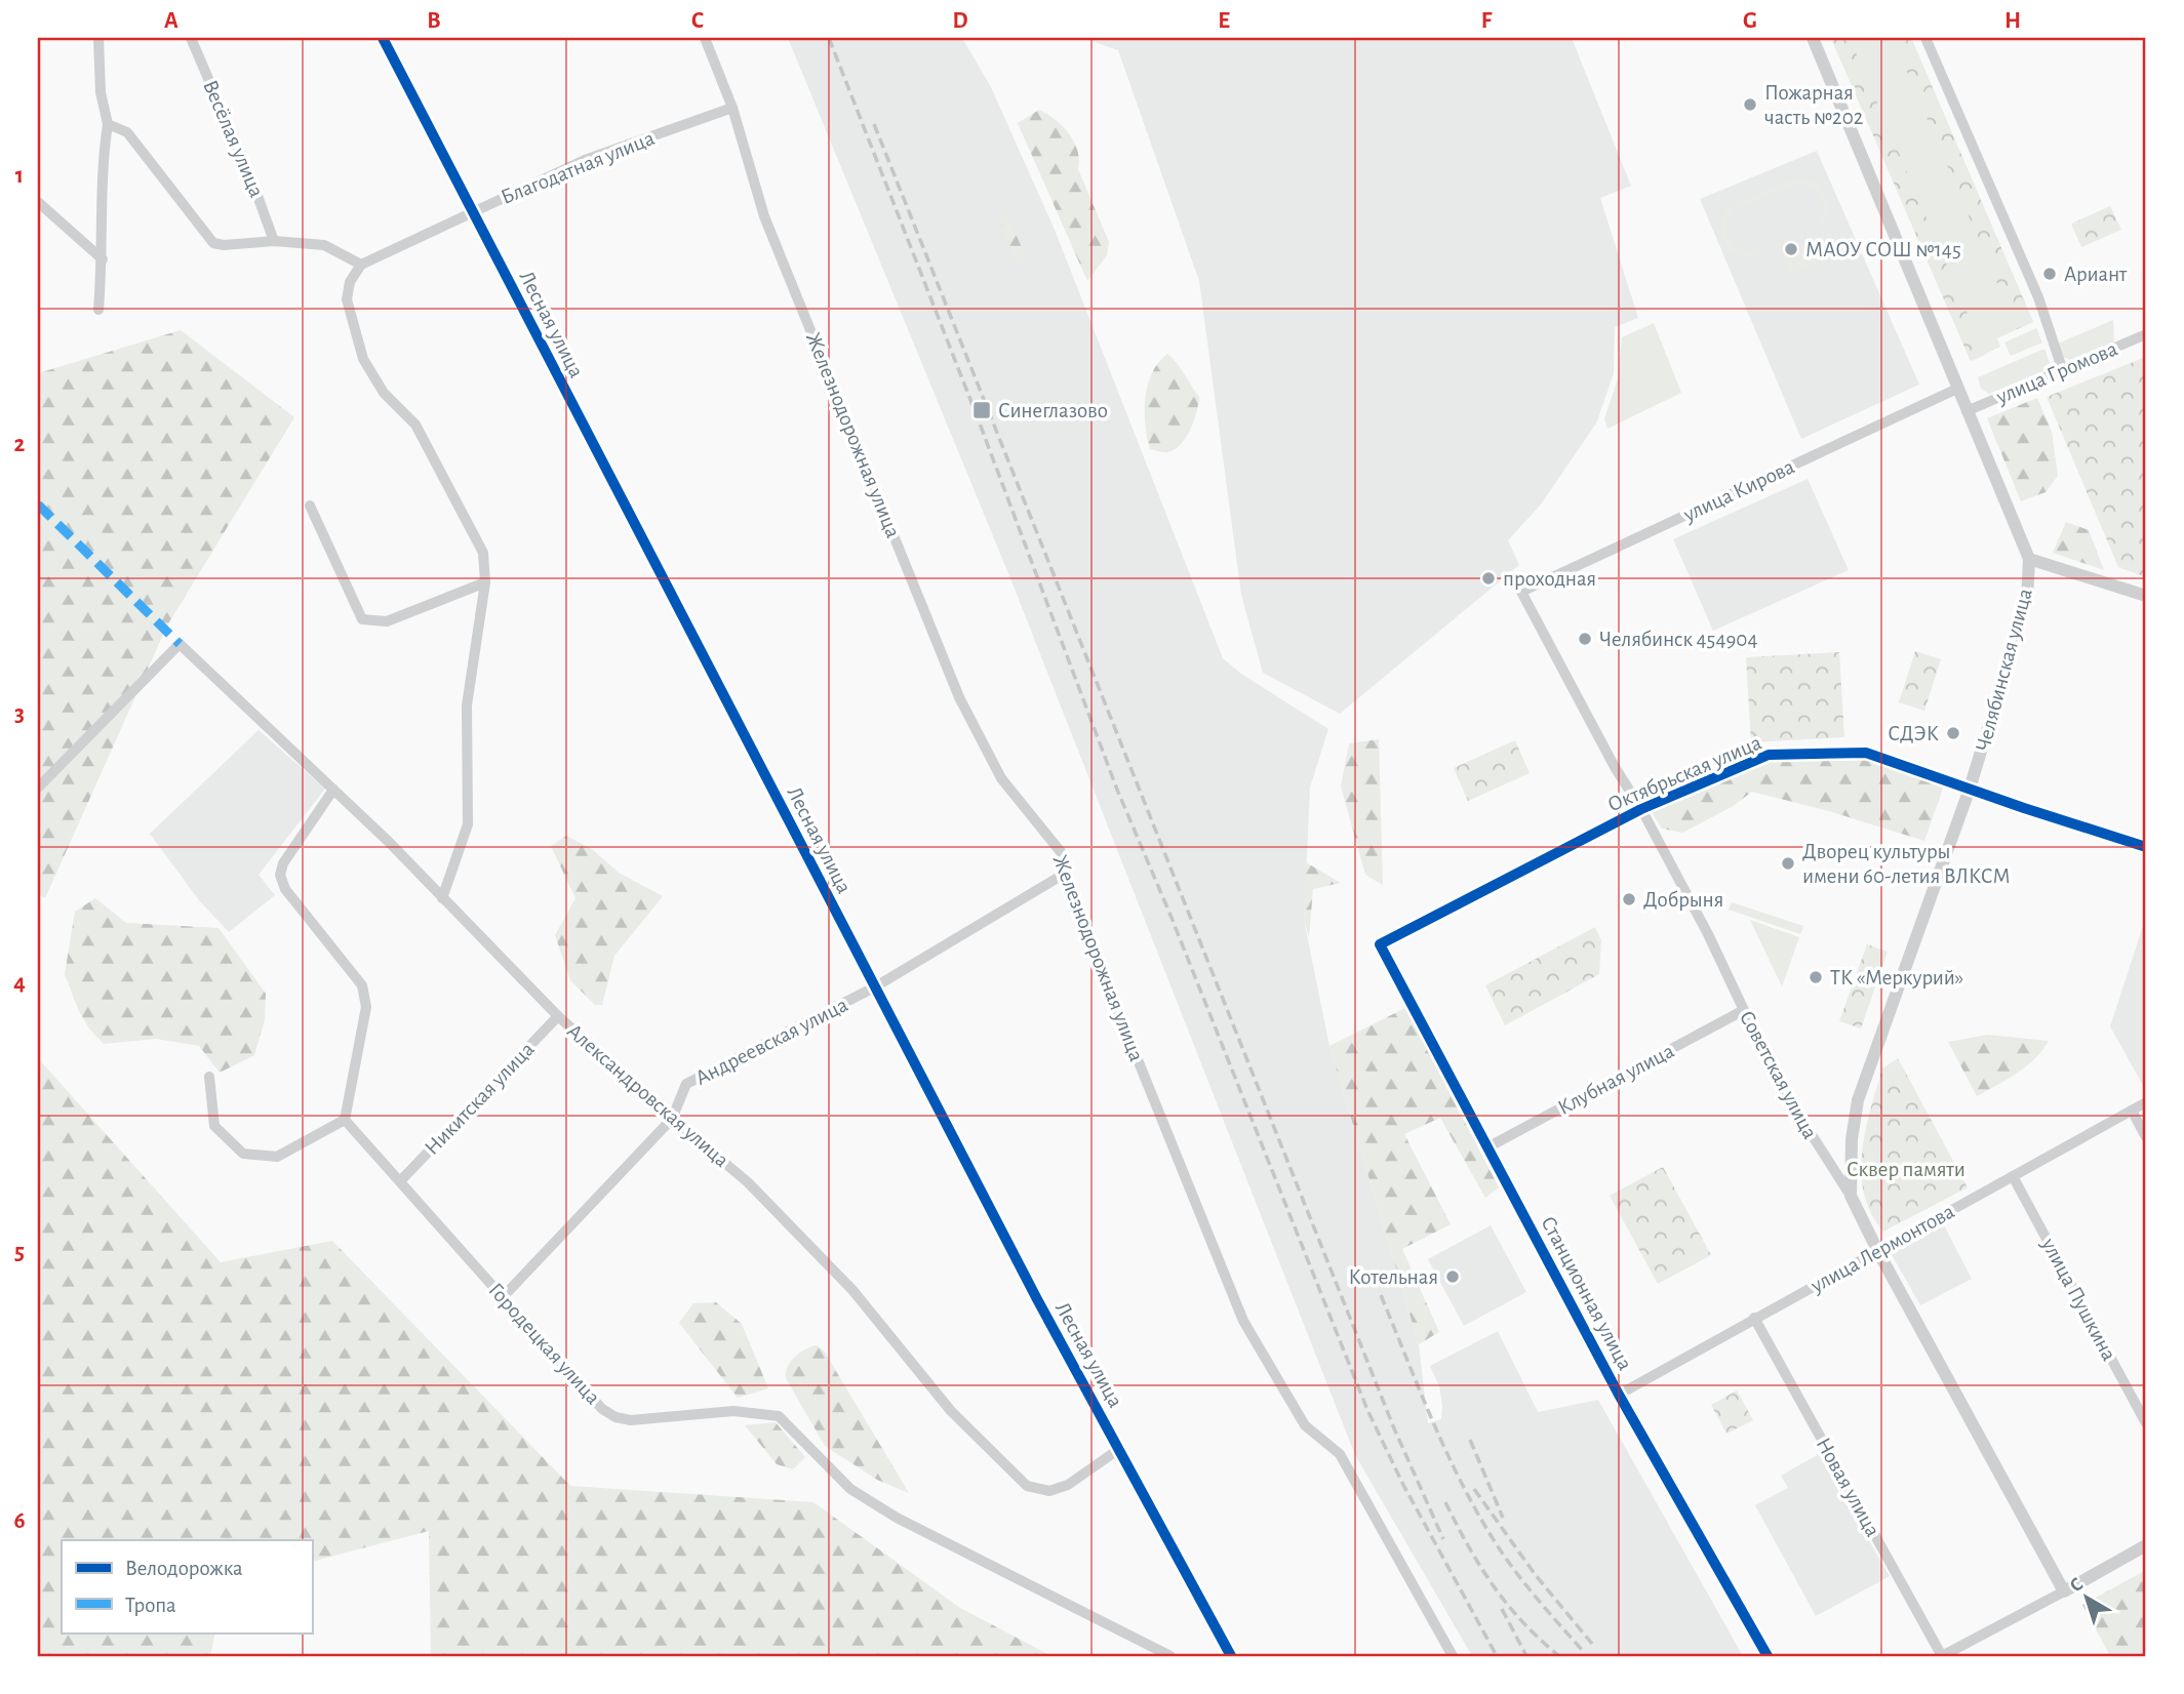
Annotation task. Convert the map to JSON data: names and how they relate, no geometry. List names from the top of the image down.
{
  "streets": {
    "street": [
      "Весёлая улица",
      "Благодатная улица",
      "Лесная улица",
      "улица Громова",
      "Железнодорожная улица",
      "улица Кирова",
      "Челябинская улица",
      "Октябрьская улица",
      "Андреевская улица",
      "Советская улица",
      "Клубная улица",
      "Александровская улица",
      "Никитская улица",
      "улица Лермонтова",
      "Станционная улица",
      "улица Пушкина",
      "Городецкая улица",
      "Новая улица"
    ]
  },
  "crossings": [
    ["Благодатная улица", "Лесная улица"],
    ["Благодатная улица", "Железнодорожная улица"],
    ["Лесная улица", "Андреевская улица"],
    ["Лесная улица", "Александровская улица"],
    ["улица Громова", "Челябинская улица"],
    ["Железнодорожная улица", "Андреевская улица"],
    ["улица Кирова", "Челябинская улица"],
    ["улица Кирова", "Советская улица"],
    ["Челябинская улица", "Октябрьская улица"],
    ["Челябинская улица", "Советская улица"],
    ["Октябрьская улица", "Советская улица"],
    ["Октябрьская улица", "Станционная улица"],
    ["Андреевская улица", "Александровская улица"],
    ["Андреевская улица", "Городецкая улица"],
    ["Советская улица", "Клубная улица"],
    ["Советская улица", "улица Лермонтова"],
    ["Клубная улица", "Станционная улица"],
    ["Александровская улица", "Никитская улица"],
    ["Никитская улица", "Городецкая улица"],
    ["улица Лермонтова", "Станционная улица"],
    ["улица Лермонтова", "улица Пушкина"],
    ["улица Лермонтова", "Новая улица"]
  ],
  "parks": ["Сквер памяти"],
  "places": {
    "other": [
      "Пожарная часть №202",
      "МАОУ СОШ №145",
      "Ариант",
      "проходная",
      "Челябинск 454904",
      "СДЭК",
      "Дворец культуры имени 60-летия ВЛКСМ",
      "Добрыня",
      "ТК «Меркурий»",
      "Котельная"
    ],
    "transit": ["Синеглазово"]
  },
  "legend": ["Велодорожка", "Тропа"],
  "north": "top left",
  "grid": {
    "columns": [
      "A",
      "B",
      "C",
      "D",
      "E",
      "F",
      "G",
      "H"
    ],
    "rows": [
      "1",
      "2",
      "3",
      "4",
      "5",
      "6"
    ]
  }
}
